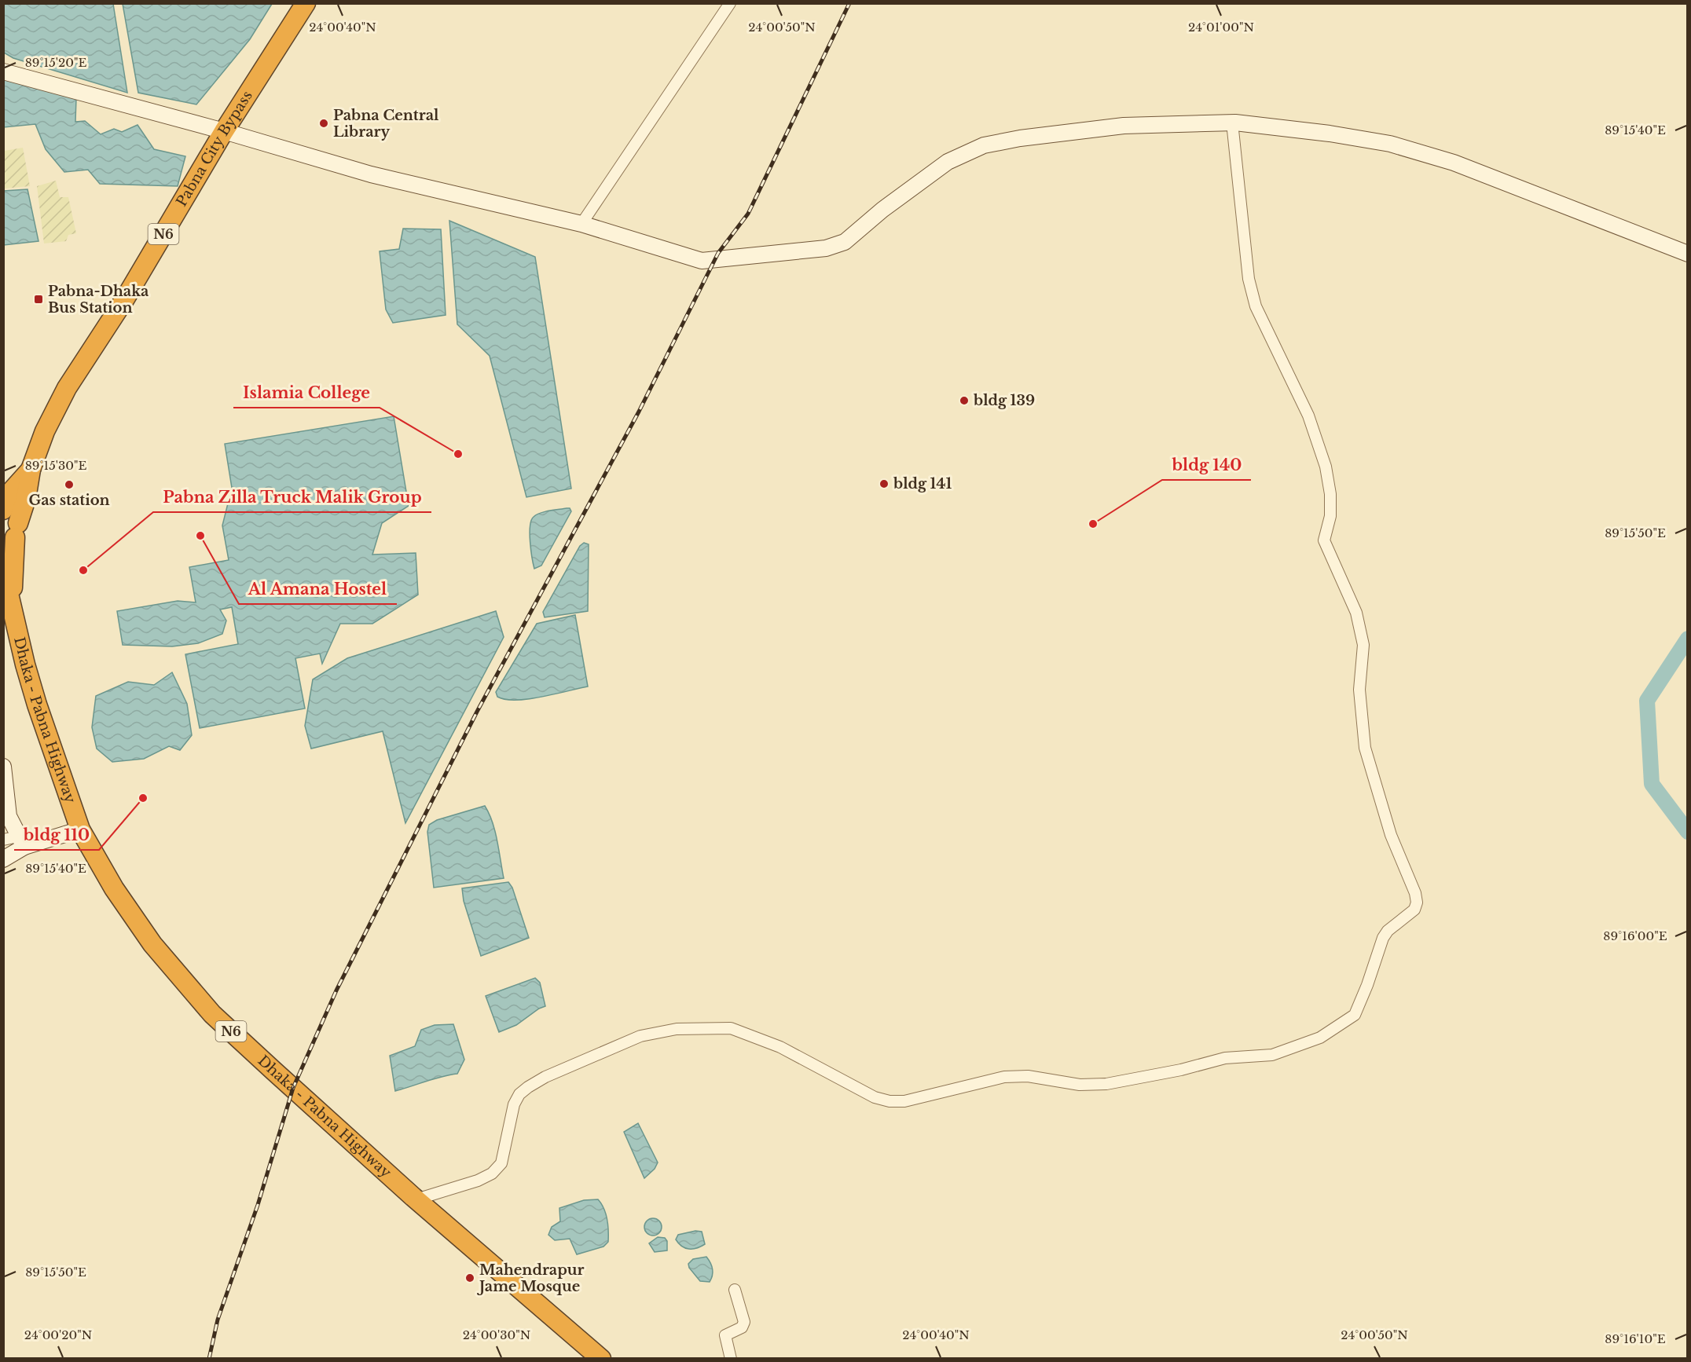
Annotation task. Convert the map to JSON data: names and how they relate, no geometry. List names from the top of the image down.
{
  "streets": {
    "highway": ["Pabna City Bypass", "N6", "Dhaka - Pabna Highway"]
  },
  "crossings": [
    ["Pabna City Bypass", "Dhaka - Pabna Highway"]
  ],
  "places": {
    "other": [
      "Pabna Central Library",
      "bldg 139",
      "Islamia College",
      "bldg 141",
      "Gas station",
      "bldg 140",
      "Al Amana Hostel",
      "Pabna Zilla Truck Malik Group",
      "bldg 110",
      "Mahendrapur Jame Mosque"
    ],
    "transit": ["Pabna-Dhaka Bus Station"]
  },
  "coordinates": [
    "24°00'40\"N",
    "24°01'00\"N",
    "24°00'50\"N",
    "89°15'20\"E",
    "89°15'40\"E",
    "89°15'30\"E",
    "89°15'50\"E",
    "89°16'00\"E",
    "24°00'20\"N",
    "24°00'30\"N",
    "89°16'10\"E"
  ]
}
